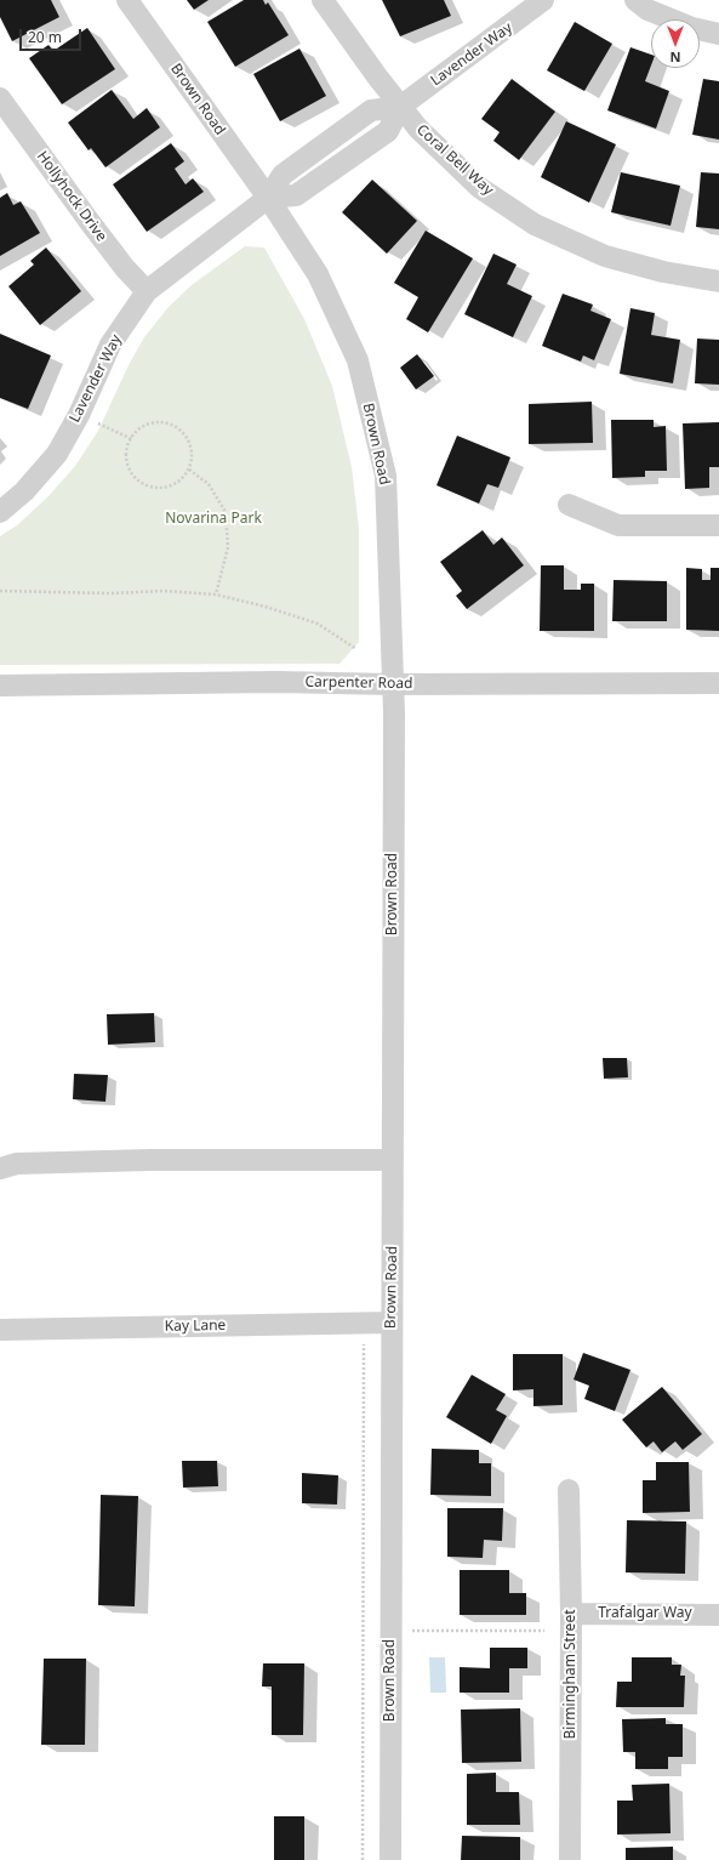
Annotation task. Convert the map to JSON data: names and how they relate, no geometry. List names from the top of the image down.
{
  "streets": {
    "street": [
      "Lavender Way",
      "Brown Road",
      "Coral Bell Way",
      "Hollyhock Drive",
      "Carpenter Road",
      "Kay Lane",
      "Trafalgar Way",
      "Birmingham Street"
    ]
  },
  "crossings": [
    ["Lavender Way", "Brown Road"],
    ["Lavender Way", "Coral Bell Way"],
    ["Lavender Way", "Hollyhock Drive"],
    ["Brown Road", "Carpenter Road"],
    ["Brown Road", "Kay Lane"],
    ["Trafalgar Way", "Birmingham Street"]
  ],
  "parks": ["Novarina Park"],
  "scale_bar": "20 m",
  "north": "bottom"
}
